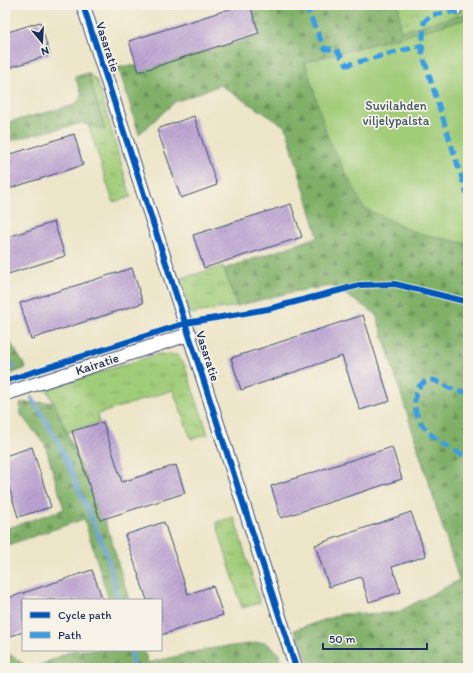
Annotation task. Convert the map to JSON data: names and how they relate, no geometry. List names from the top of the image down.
{
  "streets": {
    "street": ["Vasaratie", "Kairatie"]
  },
  "crossings": [
    ["Vasaratie", "Kairatie"]
  ],
  "parks": ["Suvilahden viljelypalsta"],
  "legend": ["Cycle path", "Path"],
  "scale_bar": "50 m",
  "north": "bottom"
}
